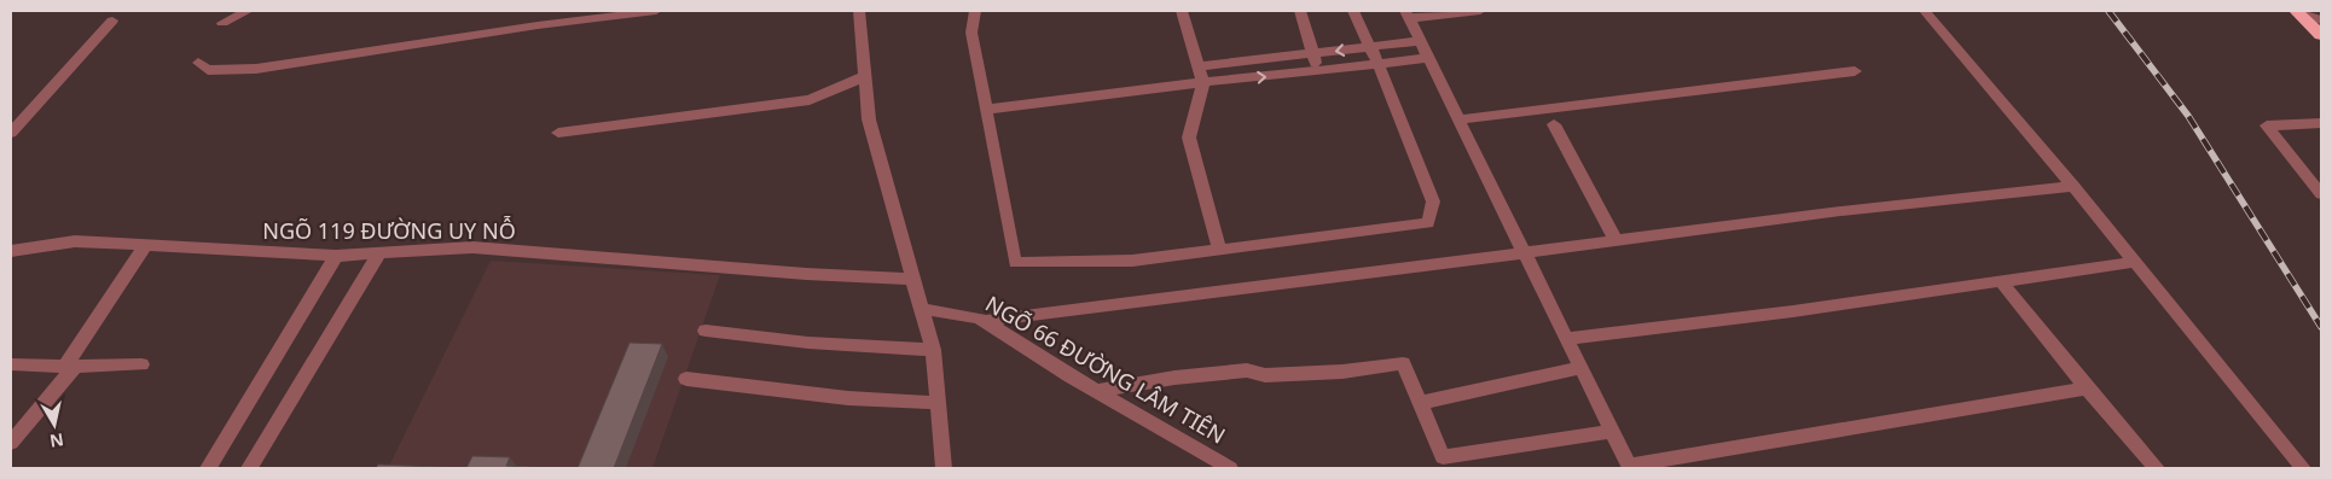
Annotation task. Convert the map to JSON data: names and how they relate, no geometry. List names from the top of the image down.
{
  "streets": {
    "street": ["NGÕ 119 ĐƯỜNG UY NỖ", "NGÕ 66 ĐƯỜNG LÂM TIÊN"]
  },
  "north": "bottom"
}
